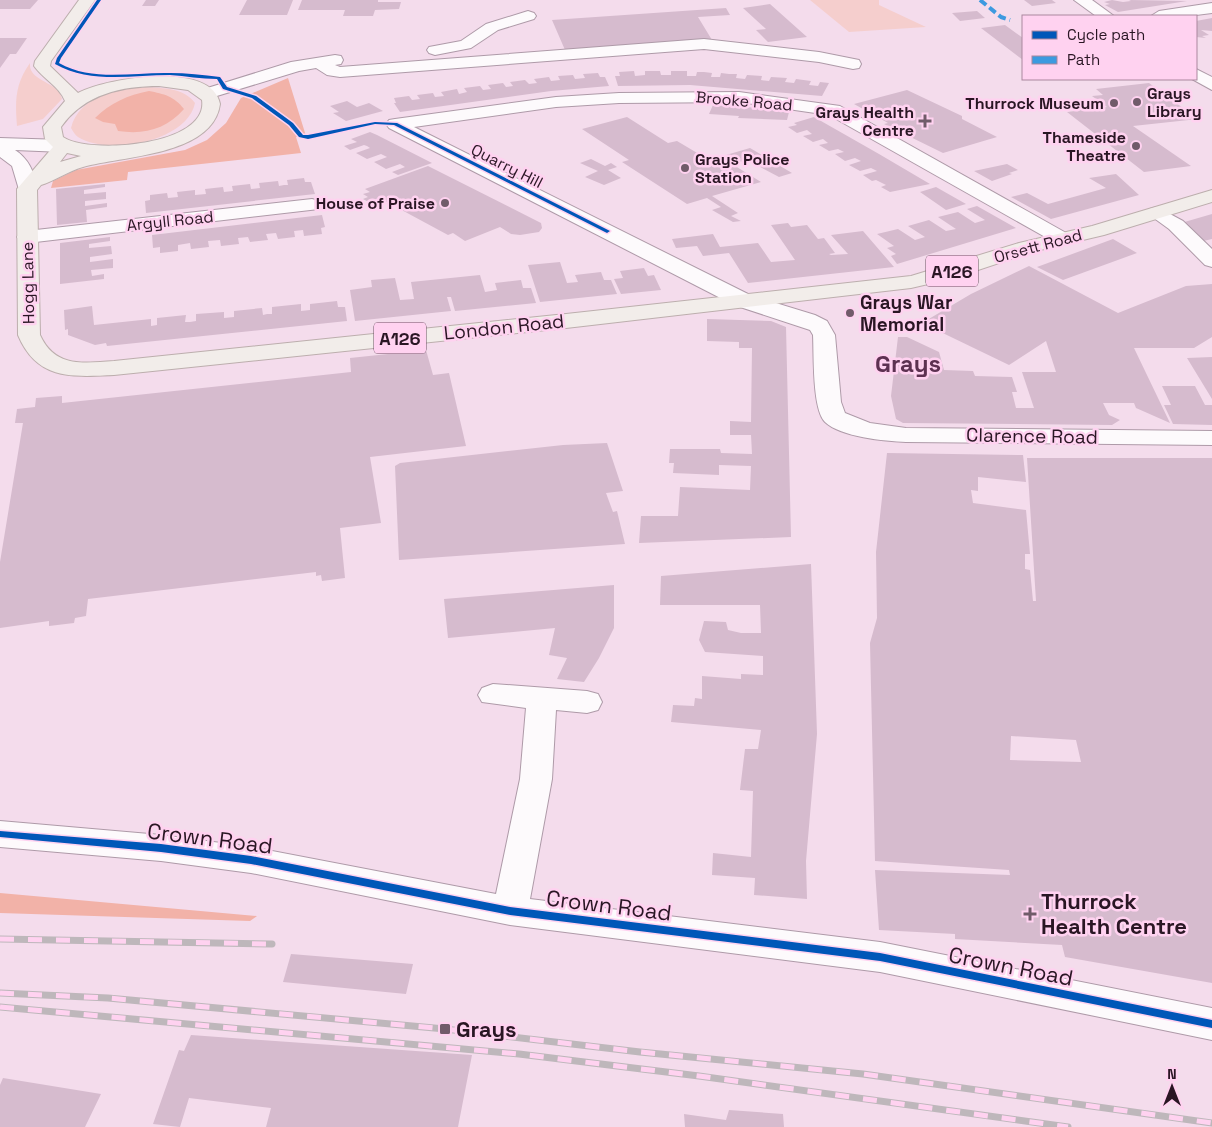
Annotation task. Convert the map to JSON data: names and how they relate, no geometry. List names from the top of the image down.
{
  "streets": {
    "main road": [
      "Orsett Road",
      "A126",
      "Hogg Lane",
      "London Road"
    ],
    "street": [
      "Brooke Road",
      "Quarry Hill",
      "Argyll Road",
      "Clarence Road",
      "Crown Road"
    ]
  },
  "crossings": [
    ["Brooke Road", "Quarry Hill"],
    ["Brooke Road", "Orsett Road"],
    ["Quarry Hill", "Orsett Road"],
    ["Quarry Hill", "London Road"],
    ["Quarry Hill", "Clarence Road"],
    ["Argyll Road", "Hogg Lane"],
    ["Orsett Road", "London Road"],
    ["Orsett Road", "Clarence Road"],
    ["Hogg Lane", "London Road"],
    ["London Road", "Clarence Road"]
  ],
  "districts": ["Grays"],
  "places": {
    "other": [
      "Grays Library",
      "Thurrock Museum",
      "Thameside Theatre",
      "Grays Police Station",
      "House of Praise",
      "Grays War Memorial"
    ],
    "health": ["Grays Health Centre", "Thurrock Health Centre"],
    "transit": ["Grays"]
  },
  "legend": ["Cycle path", "Path"],
  "north": "top"
}
